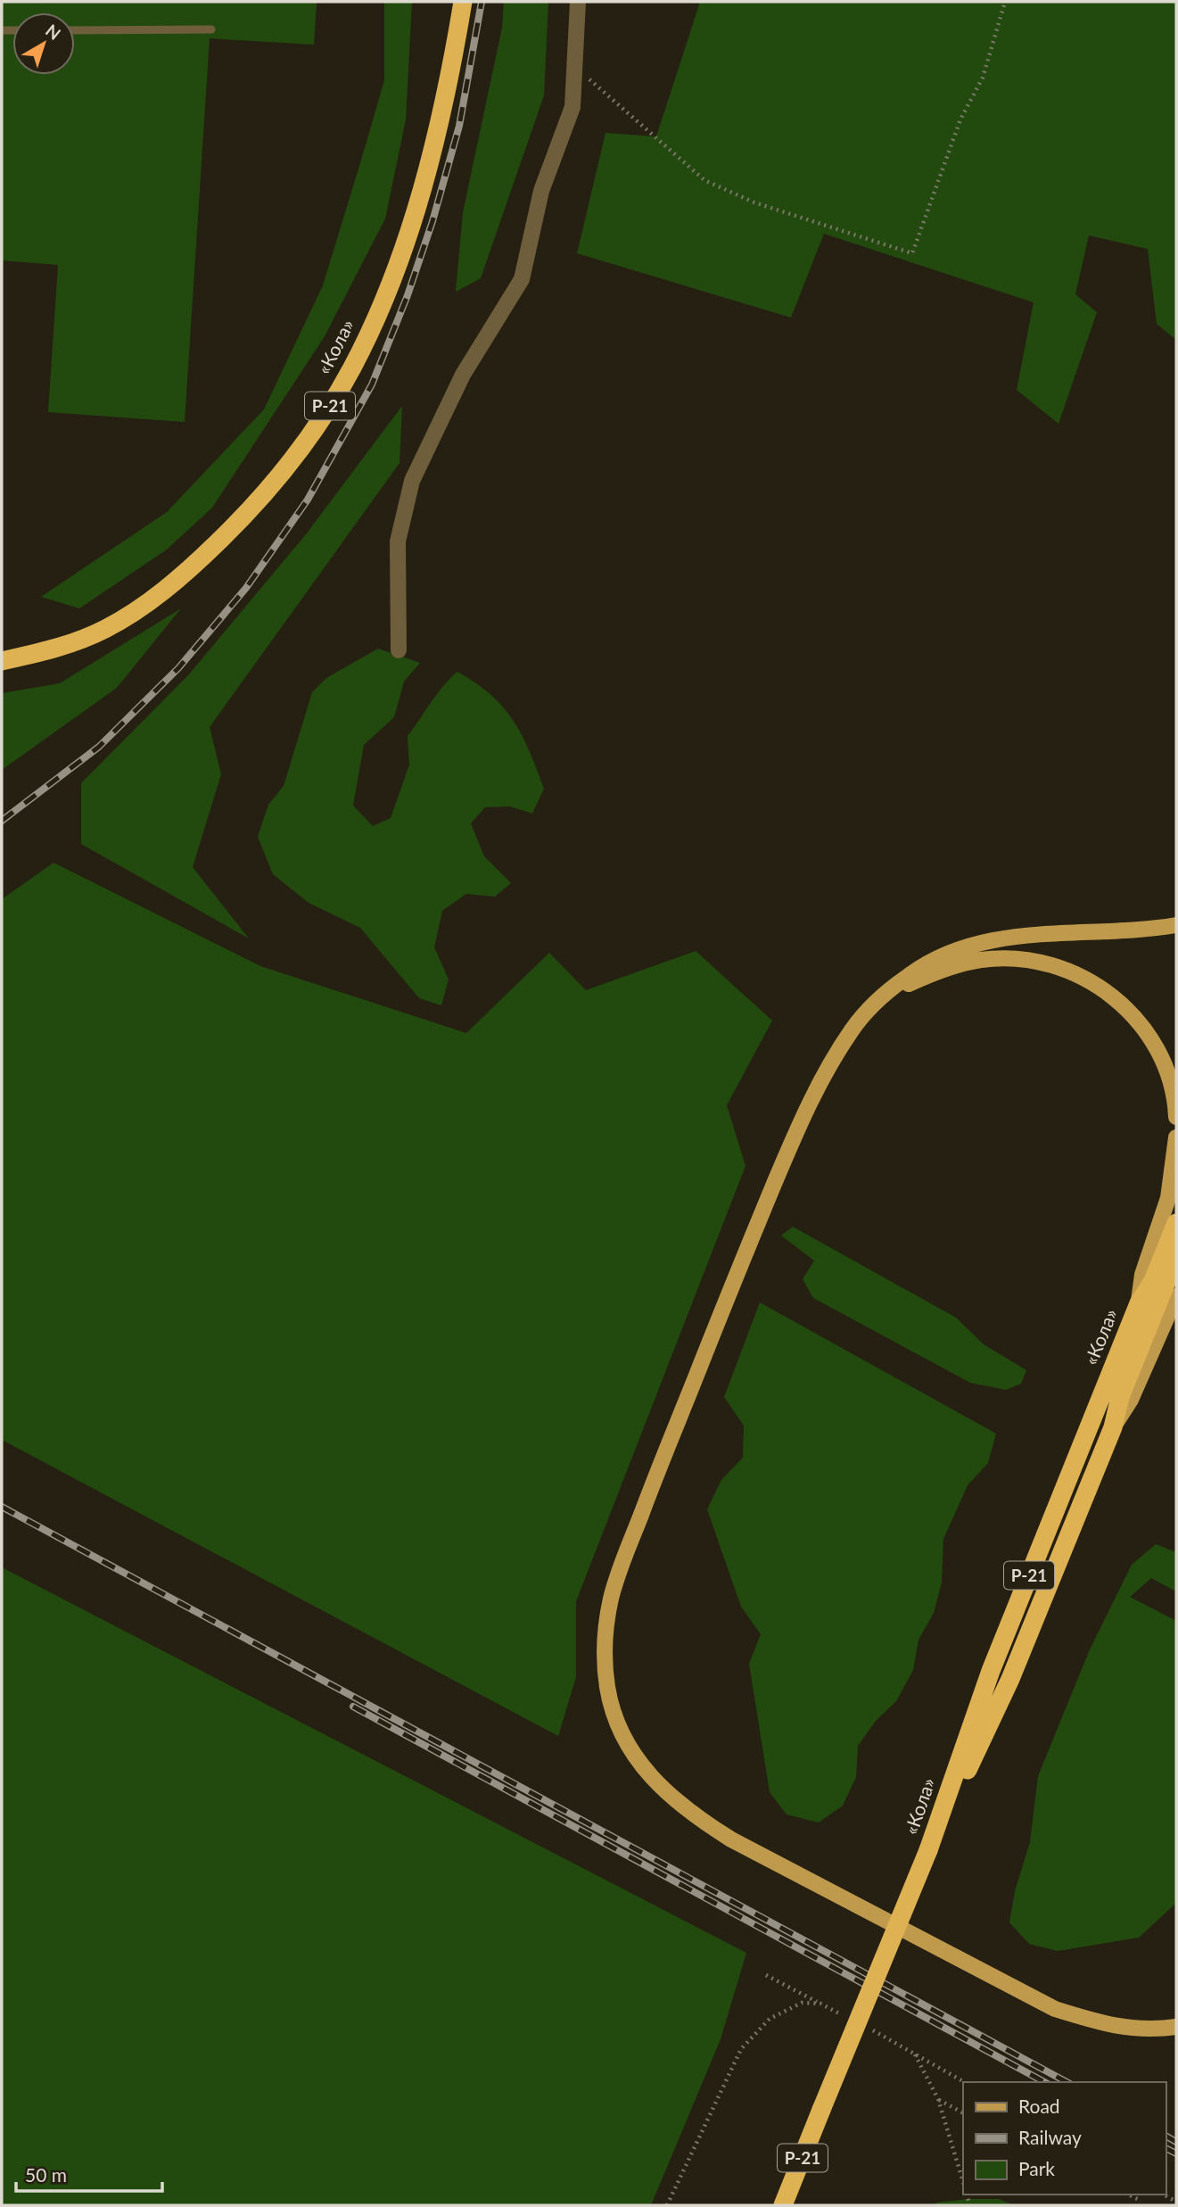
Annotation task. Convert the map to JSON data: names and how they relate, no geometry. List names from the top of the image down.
{
  "streets": {
    "highway": ["«Кола»", "Р-21"]
  },
  "crossings": [
    ["«Кола»", "Р-21"]
  ],
  "legend": ["Road", "Railway", "Park"],
  "scale_bar": "50 m",
  "north": "top right"
}
